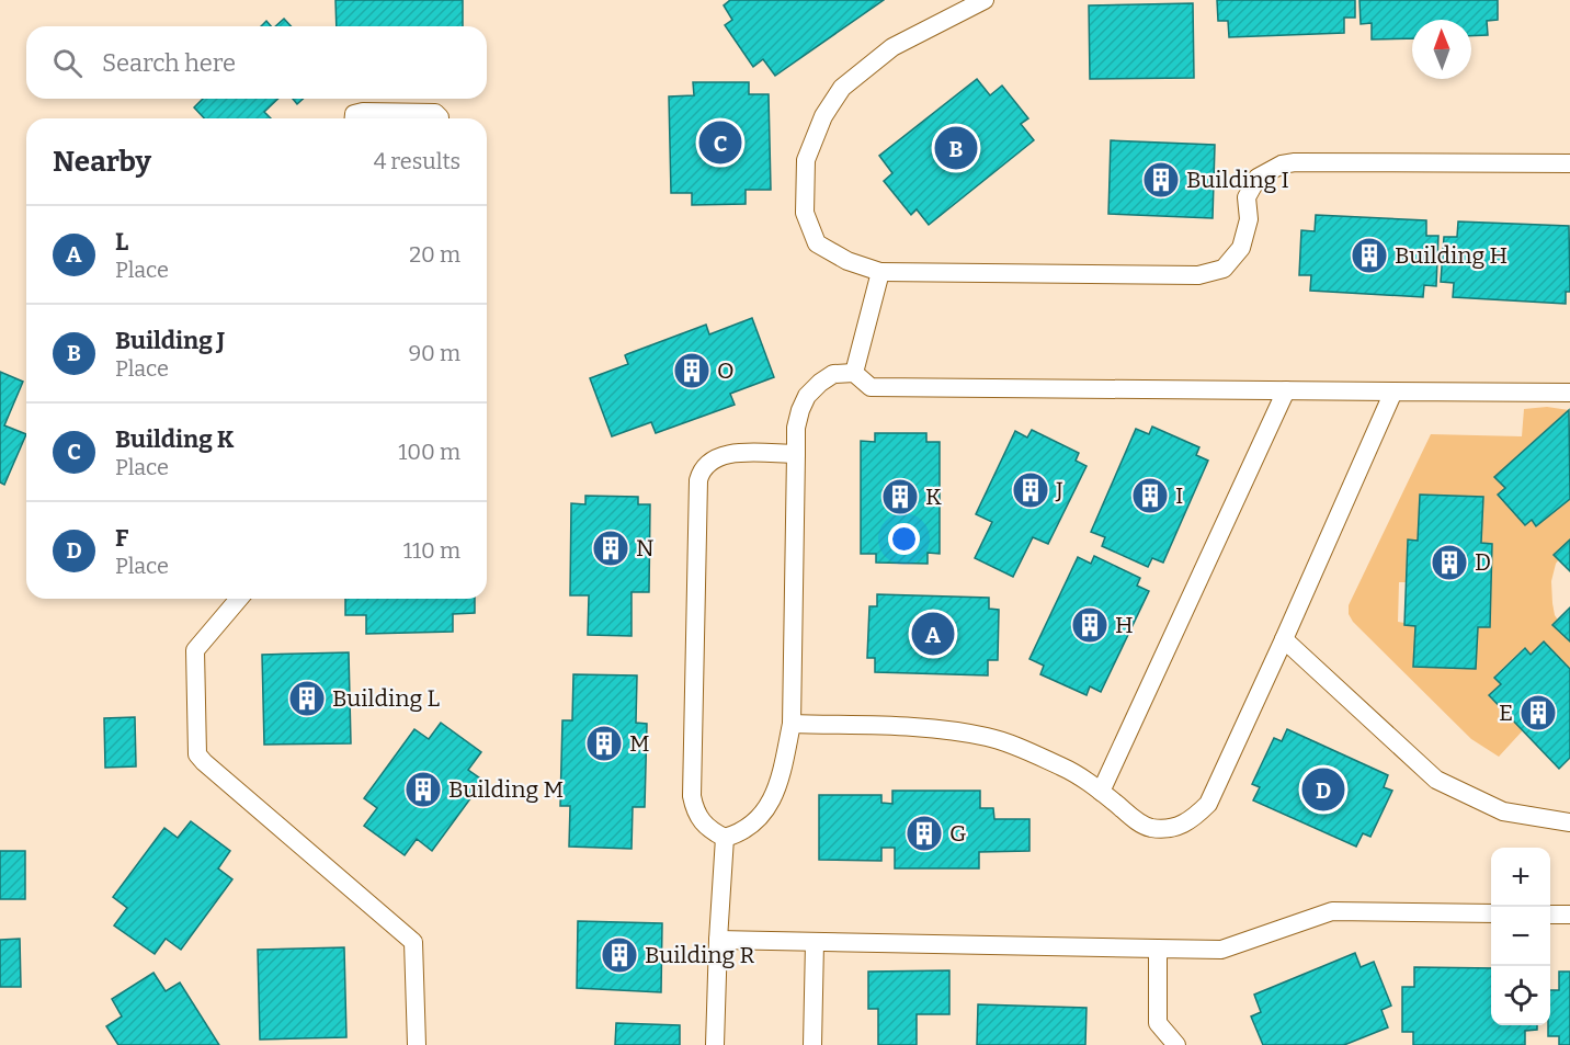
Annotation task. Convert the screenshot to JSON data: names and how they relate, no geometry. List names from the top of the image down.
{
  "places": {
    "building": [
      "Building I",
      "Building H",
      "O",
      "J",
      "I",
      "K",
      "N",
      "D",
      "H",
      "Building L",
      "E",
      "M",
      "Building M",
      "G",
      "Building R"
    ]
  },
  "north": "top",
  "page": {
    "search": "Search here",
    "pins": [
      "C",
      "B",
      "A",
      "D"
    ],
    "heading": ["Nearby", "4 results"],
    "list": [
      {
        "mark": "A",
        "name": "L",
        "note": "Place",
        "value": "20 m"
      },
      {
        "mark": "B",
        "name": "Building J",
        "note": "Place",
        "value": "90 m"
      },
      {
        "mark": "C",
        "name": "Building K",
        "note": "Place",
        "value": "100 m"
      },
      {
        "mark": "D",
        "name": "F",
        "note": "Place",
        "value": "110 m"
      }
    ],
    "map_buttons": ["+", "−"]
  }
}
